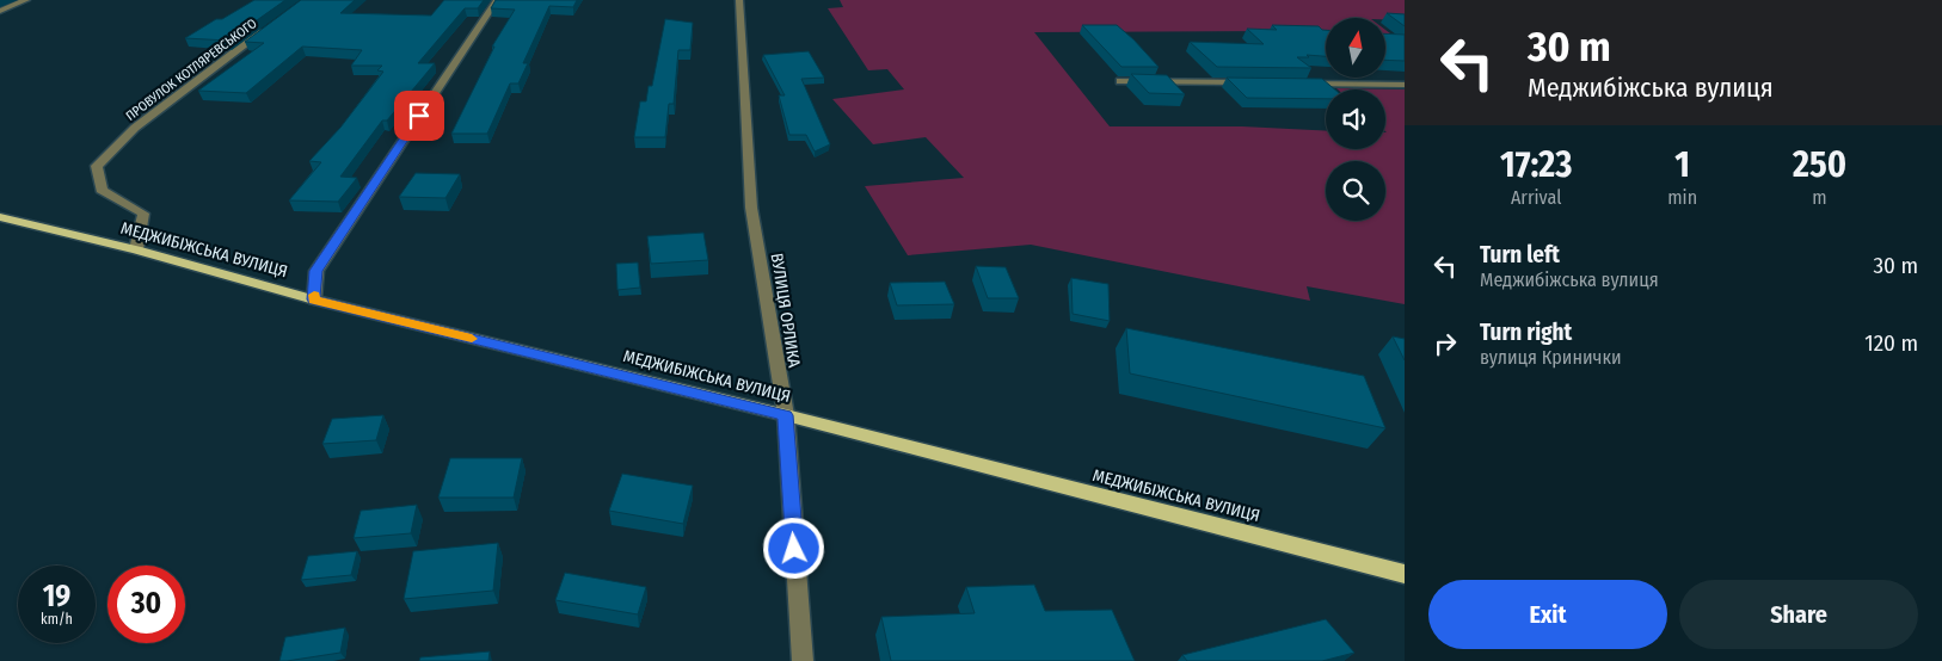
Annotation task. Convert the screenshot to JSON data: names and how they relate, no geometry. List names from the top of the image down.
{
  "streets": {
    "main road": ["МЕДЖИБІЖСЬКА ВУЛИЦЯ"],
    "street": ["ПРОВУЛОК КОТЛЯРЕВСЬКОГО", "ВУЛИЦЯ ОРЛИКА"]
  },
  "crossings": [
    ["ПРОВУЛОК КОТЛЯРЕВСЬКОГО", "МЕДЖИБІЖСЬКА ВУЛИЦЯ"],
    ["МЕДЖИБІЖСЬКА ВУЛИЦЯ", "ВУЛИЦЯ ОРЛИКА"]
  ],
  "north": "top",
  "page": {
    "turn": ["30 m", "Меджибіжська вулиця"],
    "eta": [
      "17:23",
      "Arrival",
      "1",
      "min",
      "250",
      "m"
    ],
    "list": [
      {
        "name": "Turn left",
        "note": "Меджибіжська вулиця",
        "value": "30 m"
      },
      {
        "name": "Turn right",
        "note": "вулиця Кринички",
        "value": "120 m"
      }
    ],
    "speed": "19 km/h",
    "limit": "30",
    "buttons": ["Exit", "Share"]
  }
}
